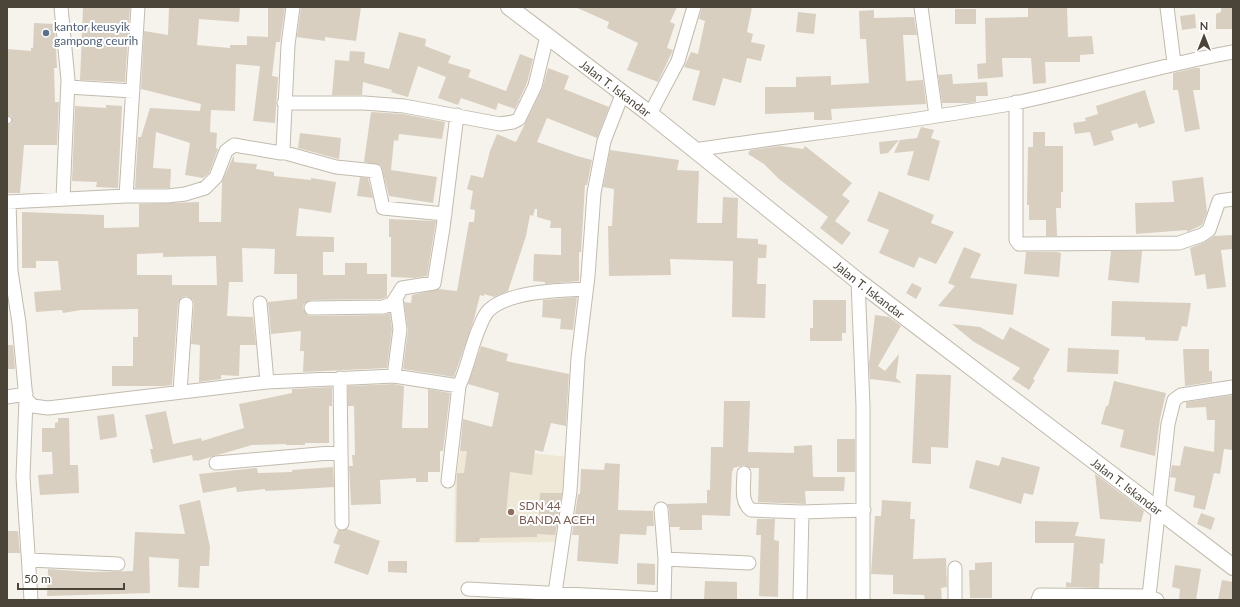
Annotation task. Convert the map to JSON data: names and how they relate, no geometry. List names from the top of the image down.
{
  "streets": {
    "street": ["Jalan T. Iskandar"]
  },
  "places": ["kantor keusyik gampong ceurih", "SDN 44 BANDA ACEH"],
  "scale_bar": "50 m",
  "north": "top"
}
